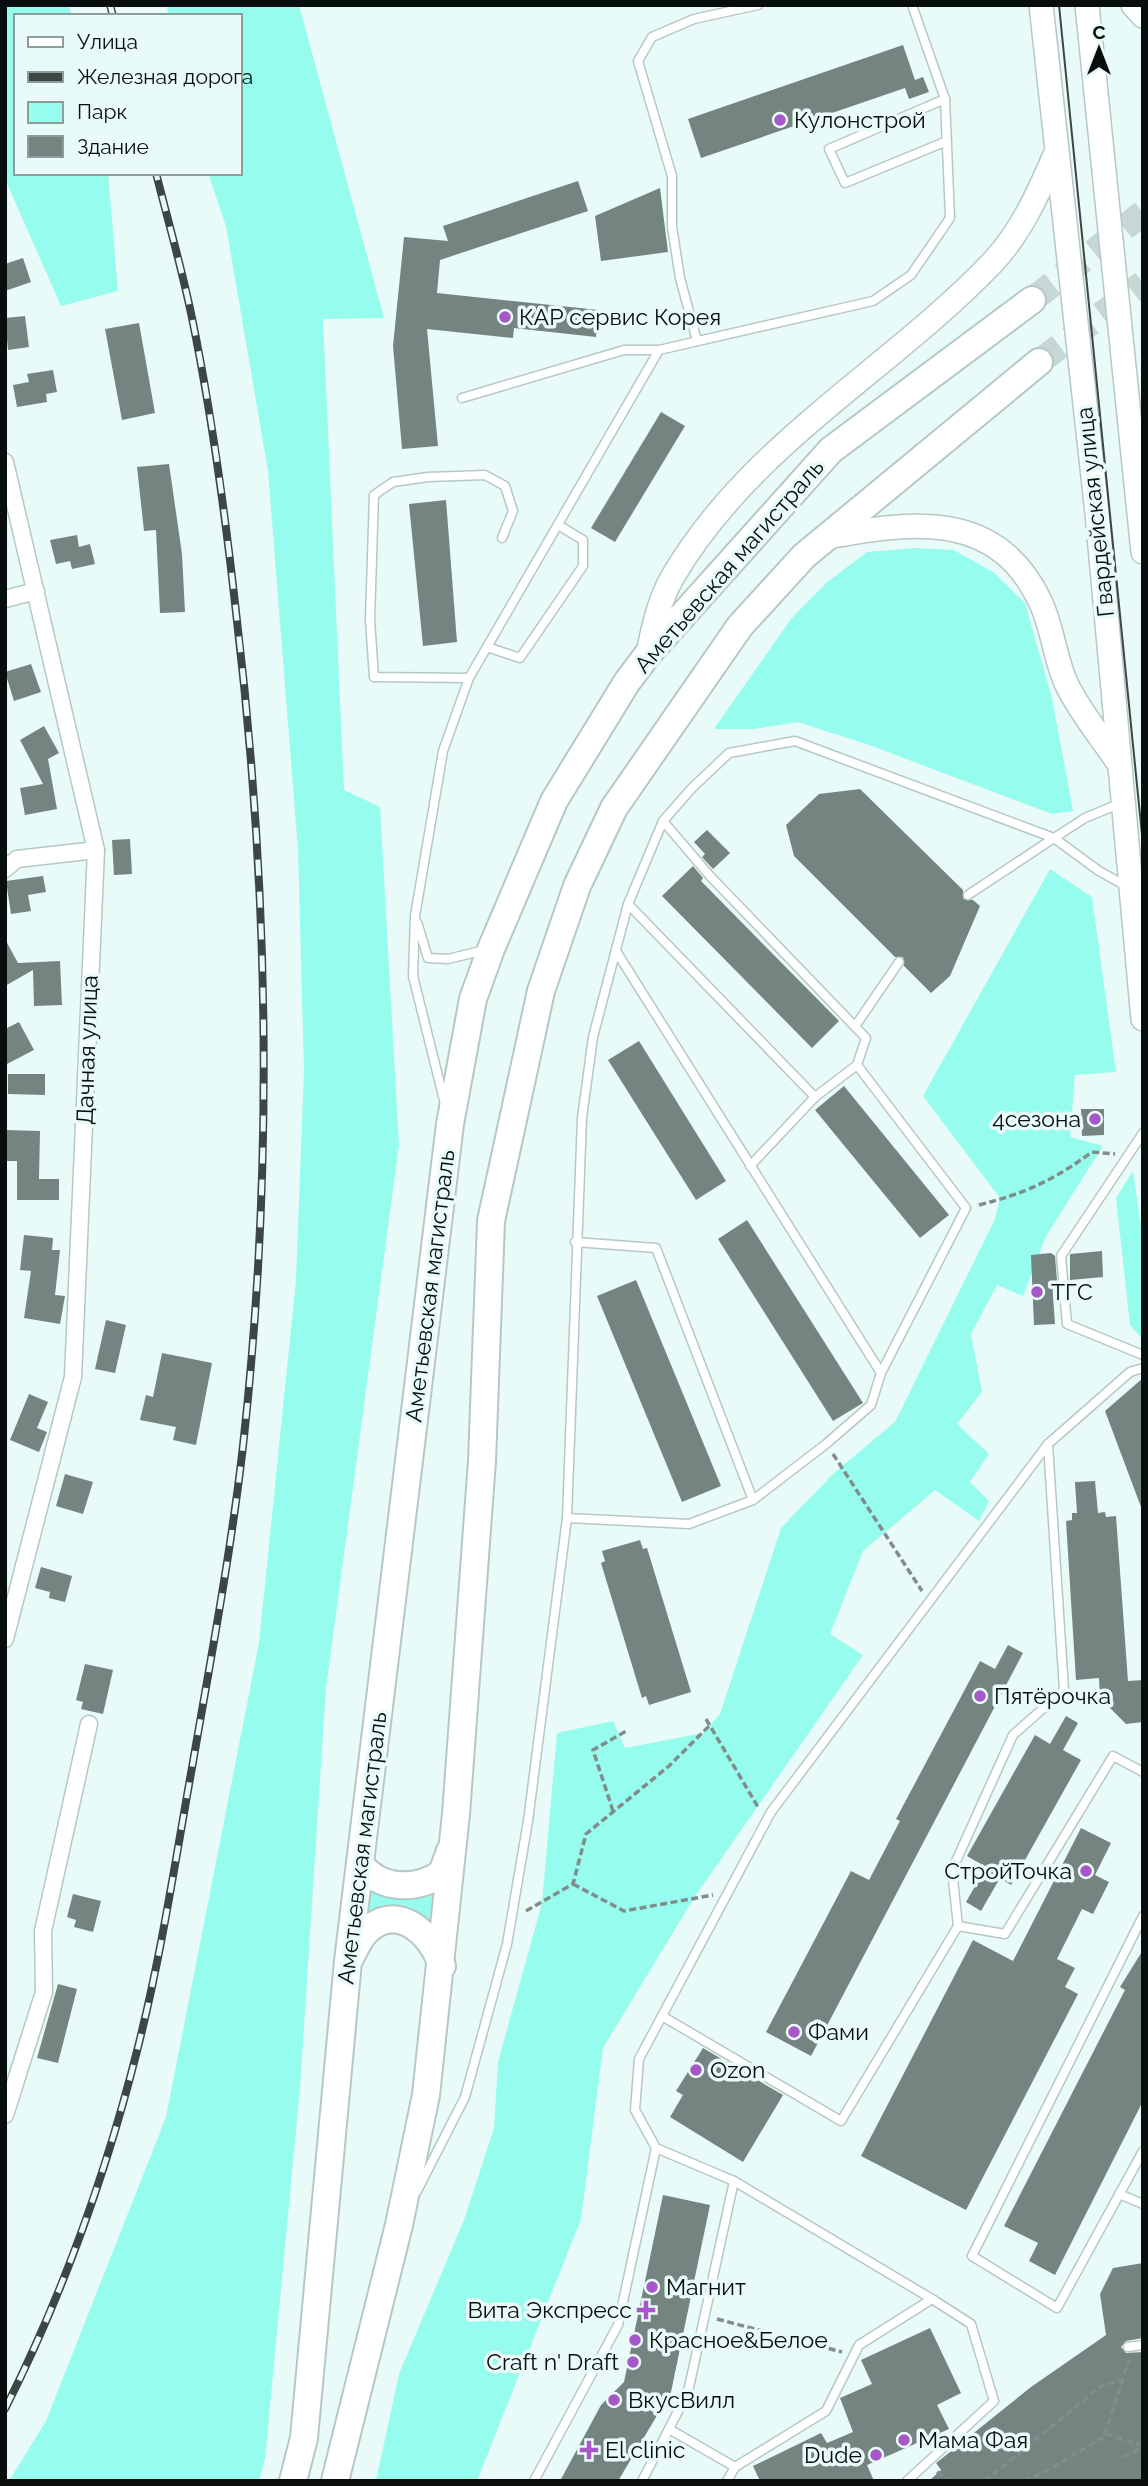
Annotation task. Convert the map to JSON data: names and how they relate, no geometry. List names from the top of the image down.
{
  "streets": {
    "main road": ["Гвардейская улица", "Аметьевская магистраль"],
    "street": ["Дачная улица"]
  },
  "places": {
    "other": [
      "Кулонстрой",
      "КАР сервис Корея",
      "4сезона",
      "ТГС",
      "Пятёрочка",
      "СтройТочка",
      "Фами",
      "Ozon",
      "Магнит",
      "Красное&Белое",
      "Craft n' Draft",
      "ВкусВилл",
      "Мама Фая",
      "Dude"
    ],
    "health": ["Вита Экспресс", "El clinic"]
  },
  "legend": [
    "Улица",
    "Железная дорога",
    "Парк",
    "Здание"
  ],
  "north": "top"
}
